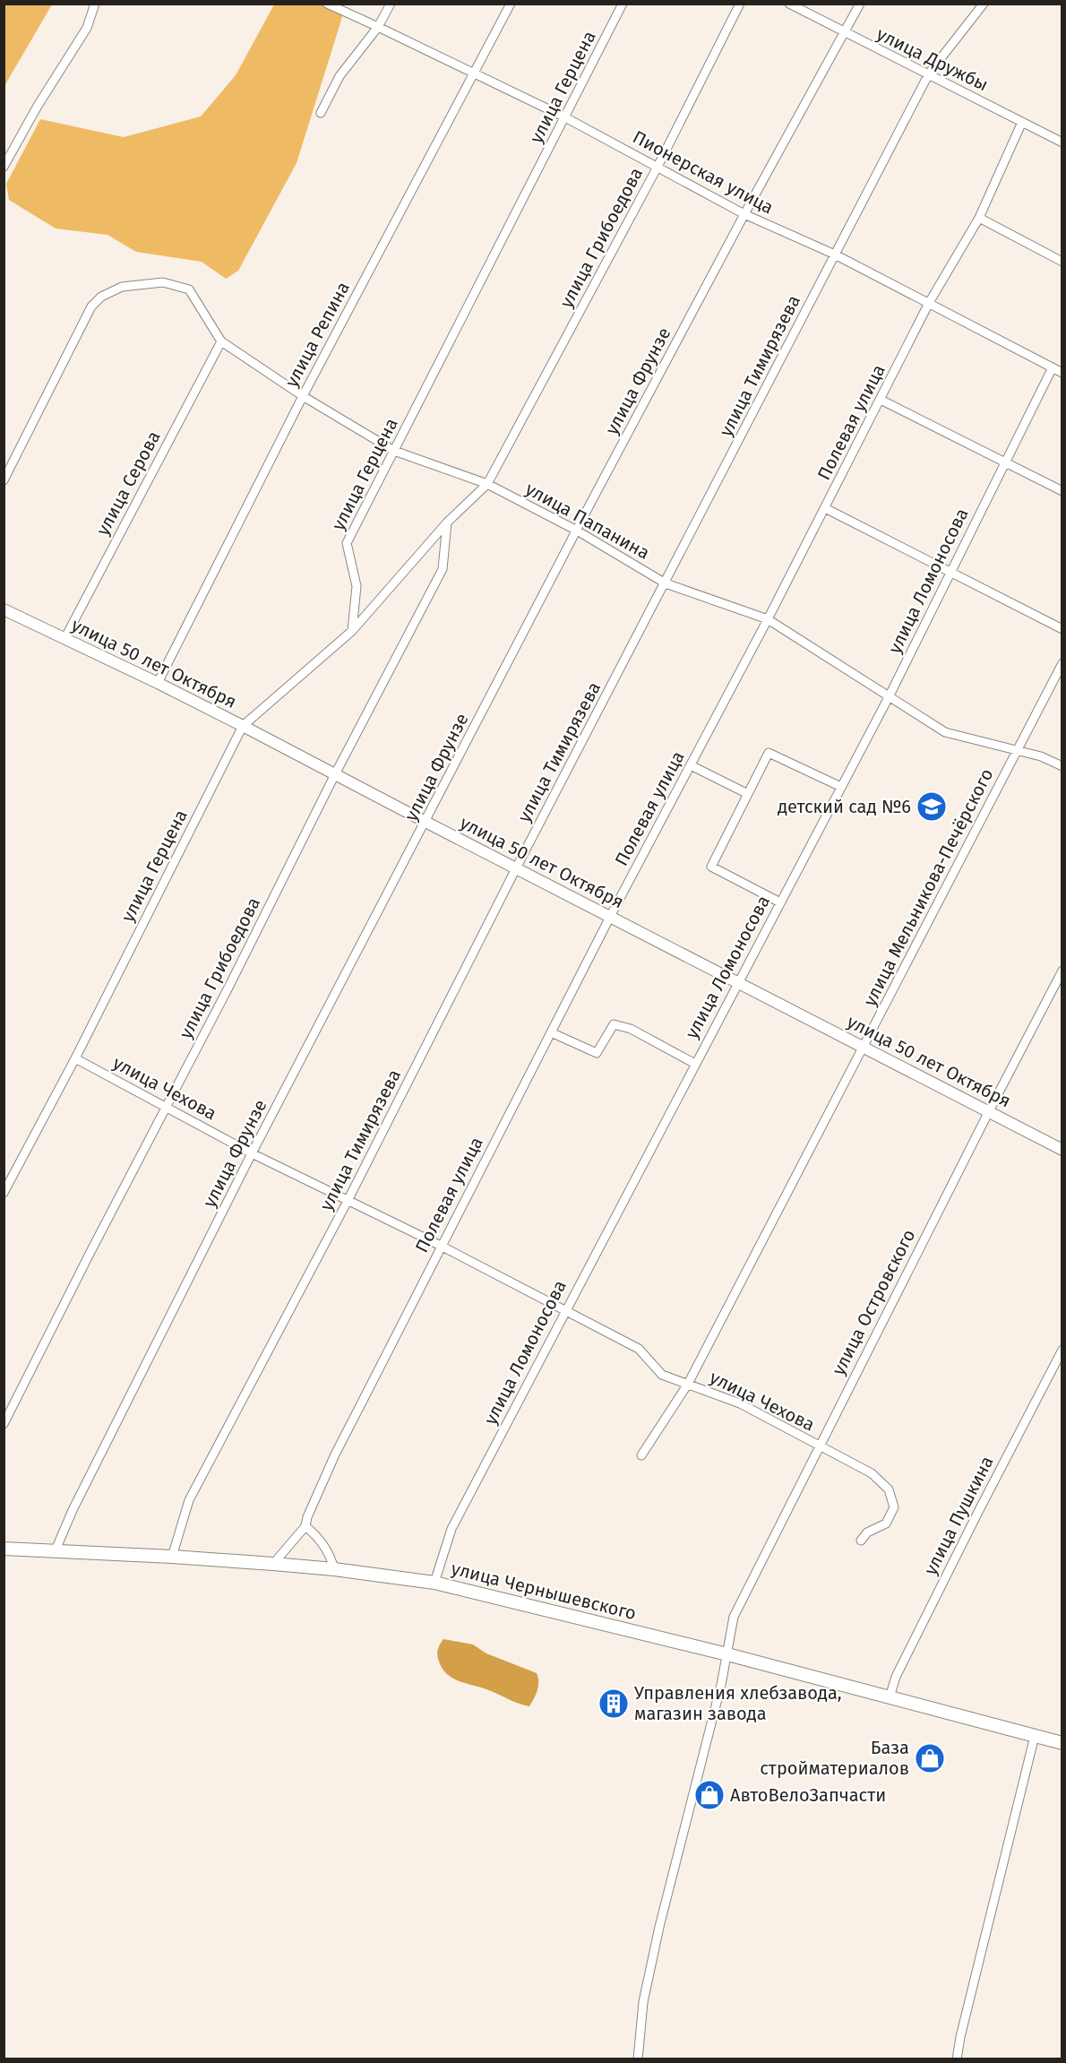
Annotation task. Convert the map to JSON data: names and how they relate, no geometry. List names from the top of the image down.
{
  "streets": {
    "main road": ["улица Чернышевского"],
    "street": [
      "улица Дружбы",
      "улица Герцена",
      "Пионерская улица",
      "улица Грибоедова",
      "улица Репина",
      "улица Тимирязева",
      "улица Фрунзе",
      "Полевая улица",
      "улица Серова",
      "улица Папанина",
      "улица Ломоносова",
      "улица 50 лет Октября",
      "улица Мельникова-Печёрского",
      "улица Чехова",
      "улица Островского",
      "улица Пушкина"
    ]
  },
  "crossings": [
    ["улица Дружбы", "улица Тимирязева"],
    ["улица Дружбы", "улица Фрунзе"],
    ["улица Дружбы", "Полевая улица"],
    ["улица Герцена", "Пионерская улица"],
    ["улица Герцена", "улица Грибоедова"],
    ["улица Герцена", "улица Папанина"],
    ["улица Герцена", "улица 50 лет Октября"],
    ["улица Герцена", "улица Чехова"],
    ["Пионерская улица", "улица Грибоедова"],
    ["Пионерская улица", "улица Репина"],
    ["Пионерская улица", "улица Тимирязева"],
    ["Пионерская улица", "улица Фрунзе"],
    ["Пионерская улица", "Полевая улица"],
    ["Пионерская улица", "улица Ломоносова"],
    ["улица Грибоедова", "улица Папанина"],
    ["улица Грибоедова", "улица 50 лет Октября"],
    ["улица Грибоедова", "улица Чехова"],
    ["улица Репина", "улица Папанина"],
    ["улица Репина", "улица 50 лет Октября"],
    ["улица Тимирязева", "улица Папанина"],
    ["улица Тимирязева", "улица 50 лет Октября"],
    ["улица Тимирязева", "улица Чехова"],
    ["улица Тимирязева", "улица Чернышевского"],
    ["улица Фрунзе", "улица Папанина"],
    ["улица Фрунзе", "улица 50 лет Октября"],
    ["улица Фрунзе", "улица Чехова"],
    ["улица Фрунзе", "улица Чернышевского"],
    ["Полевая улица", "улица Папанина"],
    ["Полевая улица", "улица 50 лет Октября"],
    ["Полевая улица", "улица Чехова"],
    ["Полевая улица", "улица Чернышевского"],
    ["улица Серова", "улица Папанина"],
    ["улица Серова", "улица 50 лет Октября"],
    ["улица Папанина", "улица Ломоносова"],
    ["улица Папанина", "улица Мельникова-Печёрского"],
    ["улица Ломоносова", "улица 50 лет Октября"],
    ["улица Ломоносова", "улица Чехова"],
    ["улица Ломоносова", "улица Чернышевского"],
    ["улица 50 лет Октября", "улица Мельникова-Печёрского"],
    ["улица 50 лет Октября", "улица Островского"],
    ["улица Мельникова-Печёрского", "улица Чехова"],
    ["улица Чехова", "улица Островского"],
    ["улица Островского", "улица Чернышевского"],
    ["улица Пушкина", "улица Чернышевского"]
  ],
  "places": {
    "school or university": ["детский сад №6"],
    "building": ["Управления хлебзавода, магазин завода"],
    "shop": ["База стройматериалов", "АвтоВелоЗапчасти"]
  }
}
